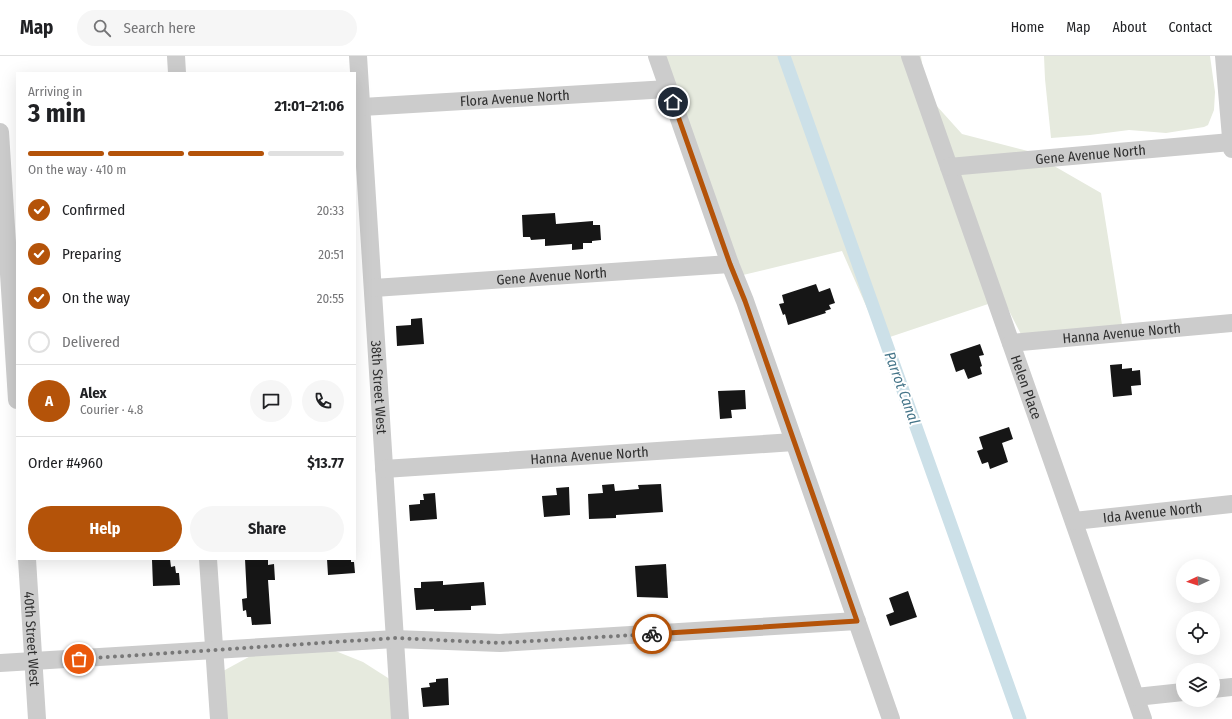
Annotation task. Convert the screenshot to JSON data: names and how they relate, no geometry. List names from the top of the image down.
{
  "streets": {
    "street": [
      "Flora Avenue North",
      "Gene Avenue North",
      "Hanna Avenue North",
      "38th Street West",
      "Helen Place",
      "Ida Avenue North",
      "40th Street West"
    ]
  },
  "crossings": [
    ["Flora Avenue North", "38th Street West"],
    ["Gene Avenue North", "38th Street West"],
    ["Gene Avenue North", "Helen Place"],
    ["Hanna Avenue North", "38th Street West"],
    ["Hanna Avenue North", "Helen Place"],
    ["Helen Place", "Ida Avenue North"]
  ],
  "water": ["Parrot Canal"],
  "north": "left",
  "page": {
    "header": "Map",
    "search": "Search here",
    "nav": [
      "Home",
      "Map",
      "About",
      "Contact"
    ],
    "heading": ["3 min", "Arriving in", "21:01–21:06"],
    "panel": [
      "Alex",
      "Courier · 4.8",
      "Order #4960",
      "$13.77"
    ],
    "bar": "On the way · 410 m",
    "list": [
      ["Confirmed", "20:33"],
      ["Preparing", "20:51"],
      ["On the way", "20:55"],
      "Delivered"
    ],
    "round": "A",
    "buttons": ["Help", "Share"]
  }
}
